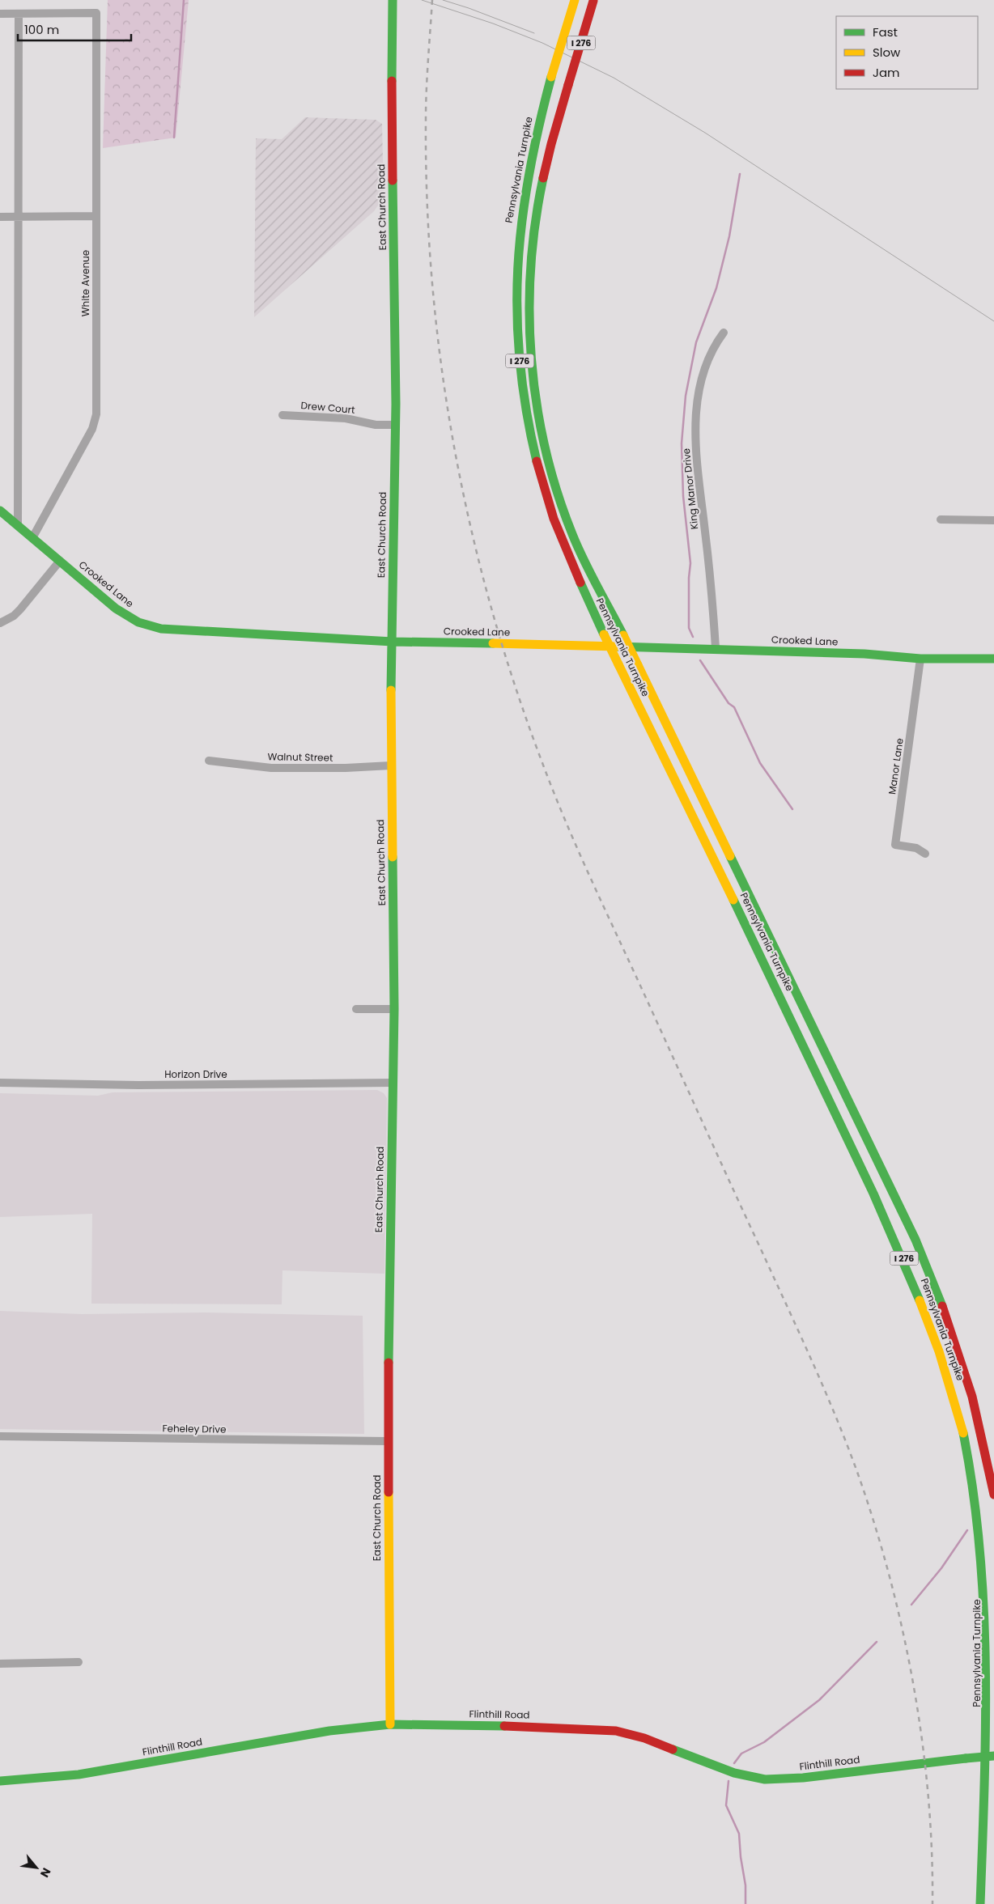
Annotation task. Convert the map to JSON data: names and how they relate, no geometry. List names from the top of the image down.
{
  "streets": {
    "main road": [
      "I 276",
      "Pennsylvania Turnpike",
      "East Church Road",
      "Crooked Lane",
      "Flinthill Road"
    ],
    "street": [
      "White Avenue",
      "Drew Court",
      "King Manor Drive",
      "Walnut Street",
      "Manor Lane",
      "Horizon Drive",
      "Feheley Drive"
    ]
  },
  "crossings": [
    ["East Church Road", "Drew Court"],
    ["East Church Road", "Crooked Lane"],
    ["East Church Road", "Walnut Street"],
    ["East Church Road", "Horizon Drive"],
    ["East Church Road", "Feheley Drive"],
    ["East Church Road", "Flinthill Road"],
    ["White Avenue", "Crooked Lane"],
    ["King Manor Drive", "Crooked Lane"],
    ["Crooked Lane", "Manor Lane"]
  ],
  "legend": ["Fast", "Slow", "Jam"],
  "scale_bar": "100 m",
  "north": "bottom right"
}
